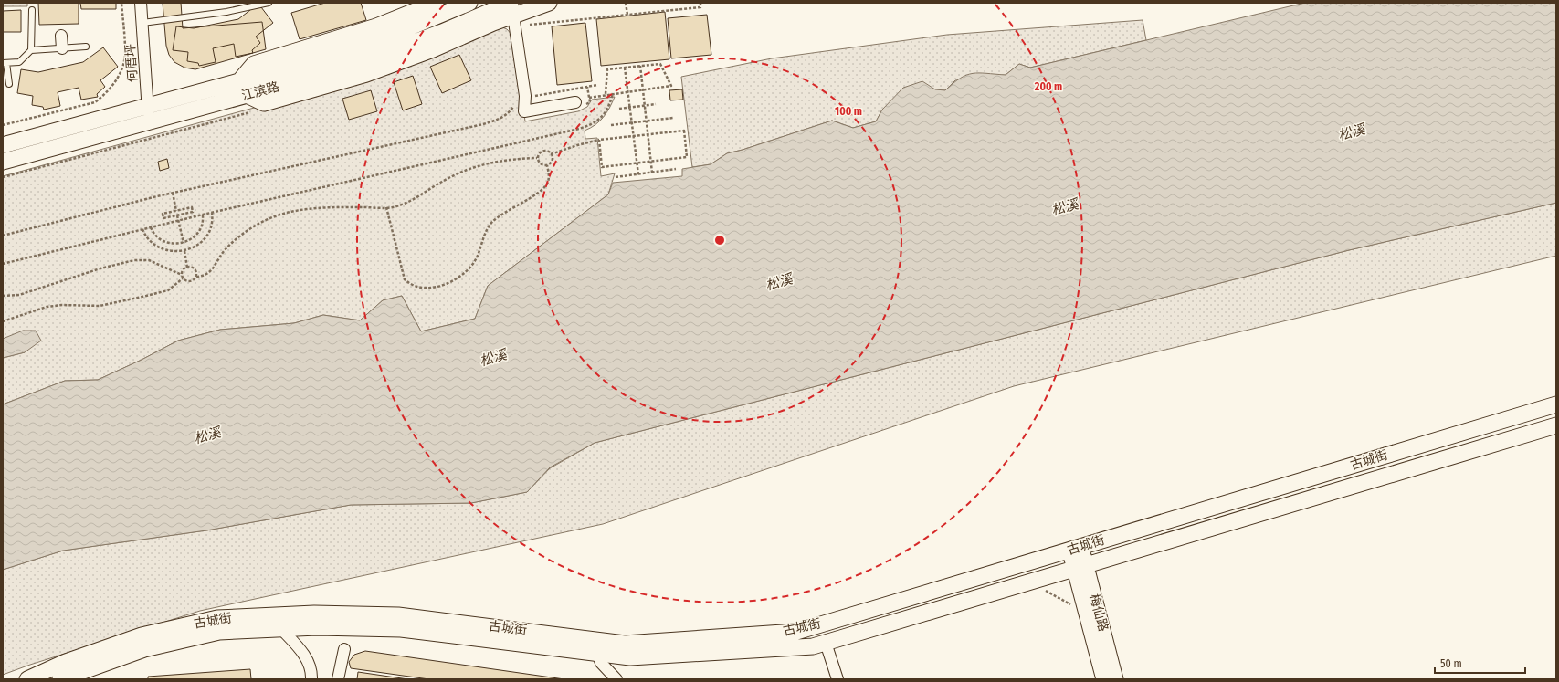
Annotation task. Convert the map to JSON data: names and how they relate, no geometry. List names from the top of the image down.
{
  "streets": {
    "main road": ["江滨路", "古城街", "梅仙路"],
    "street": ["何厝坪"]
  },
  "crossings": [
    ["何厝坪", "江滨路"],
    ["古城街", "梅仙路"]
  ],
  "water": ["松溪"],
  "scale_bar": "50 m",
  "rings": ["200 m", "100 m"]
}
